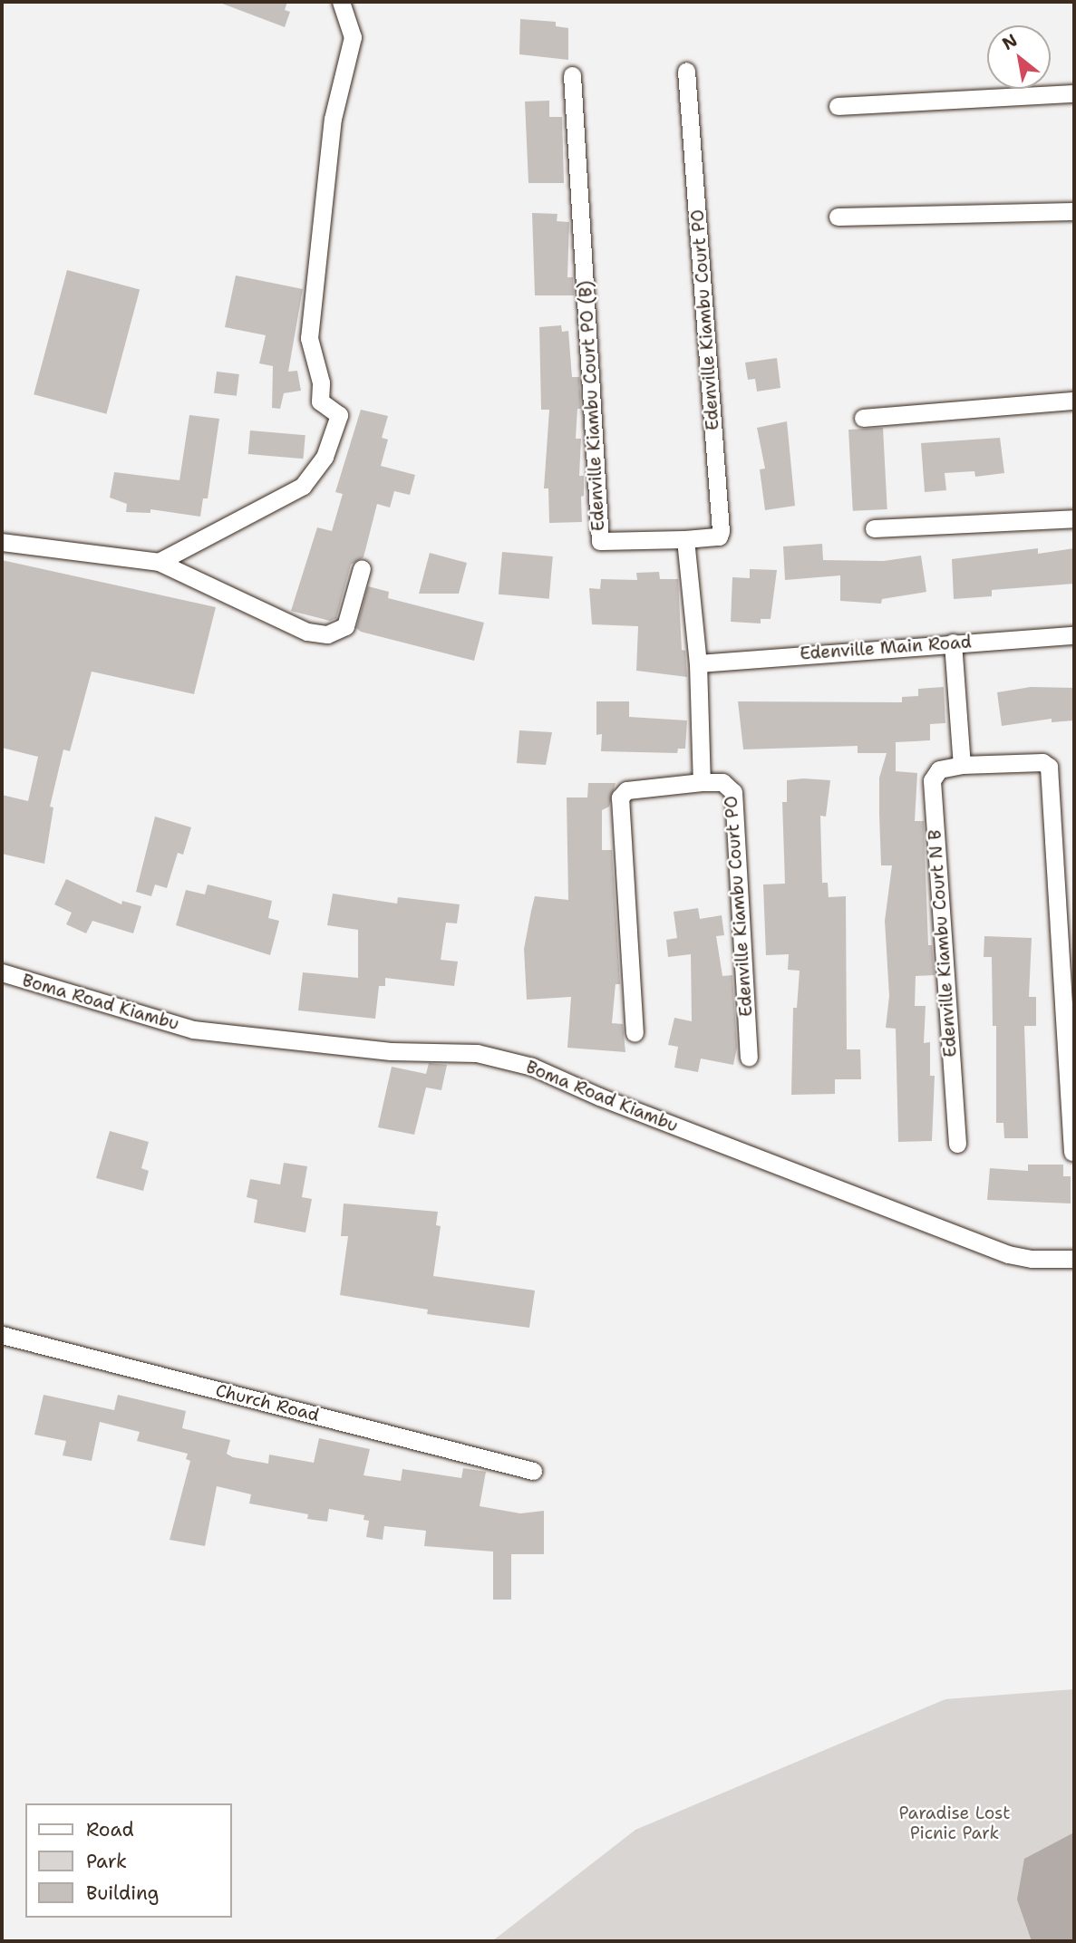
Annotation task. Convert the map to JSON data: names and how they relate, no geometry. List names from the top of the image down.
{
  "streets": {
    "street": [
      "Edenville Kiambu Court PO",
      "Edenville Kiambu Court PO (B)",
      "Edenville Main Road",
      "Edenville Kiambu Court N B",
      "Boma Road Kiambu",
      "Church Road"
    ]
  },
  "crossings": [
    ["Edenville Kiambu Court PO", "Edenville Kiambu Court PO (B)"]
  ],
  "parks": ["Paradise Lost Picnic Park"],
  "legend": ["Road", "Park", "Building"],
  "north": "top left"
}
